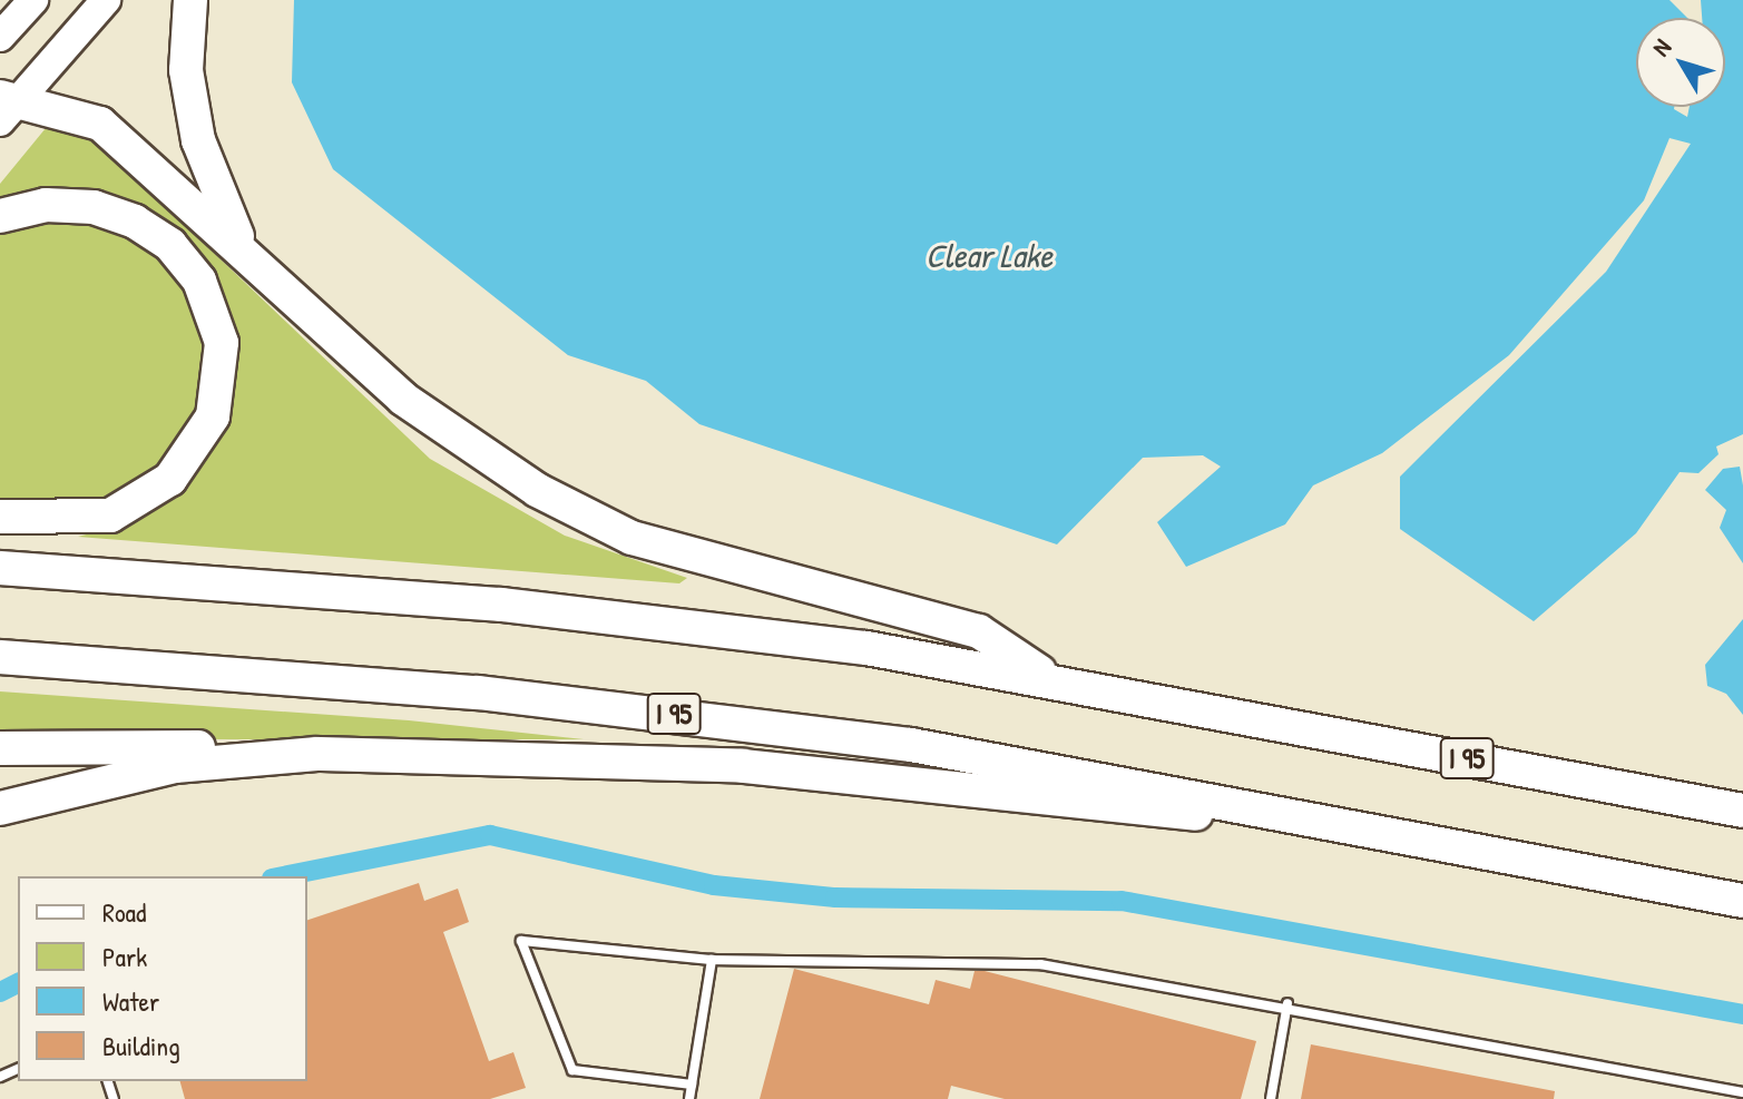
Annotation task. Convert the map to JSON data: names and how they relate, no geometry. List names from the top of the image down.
{
  "streets": {
    "highway": ["I 95"]
  },
  "water": ["Clear Lake"],
  "legend": [
    "Road",
    "Park",
    "Water",
    "Building"
  ],
  "north": "top left"
}
